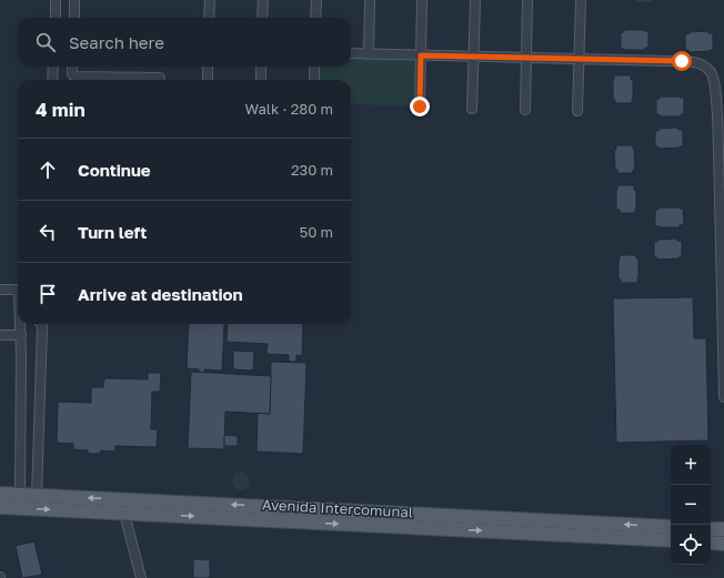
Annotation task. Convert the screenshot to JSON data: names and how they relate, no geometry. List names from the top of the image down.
{
  "streets": {
    "main road": ["Avenida Intercomunal"]
  },
  "page": {
    "search": "Search here",
    "heading": ["4 min", "Walk · 280 m"],
    "list": [
      ["Continue", "230 m"],
      ["Turn left", "50 m"],
      "Arrive at destination"
    ],
    "map_buttons": ["+", "−"]
  }
}
